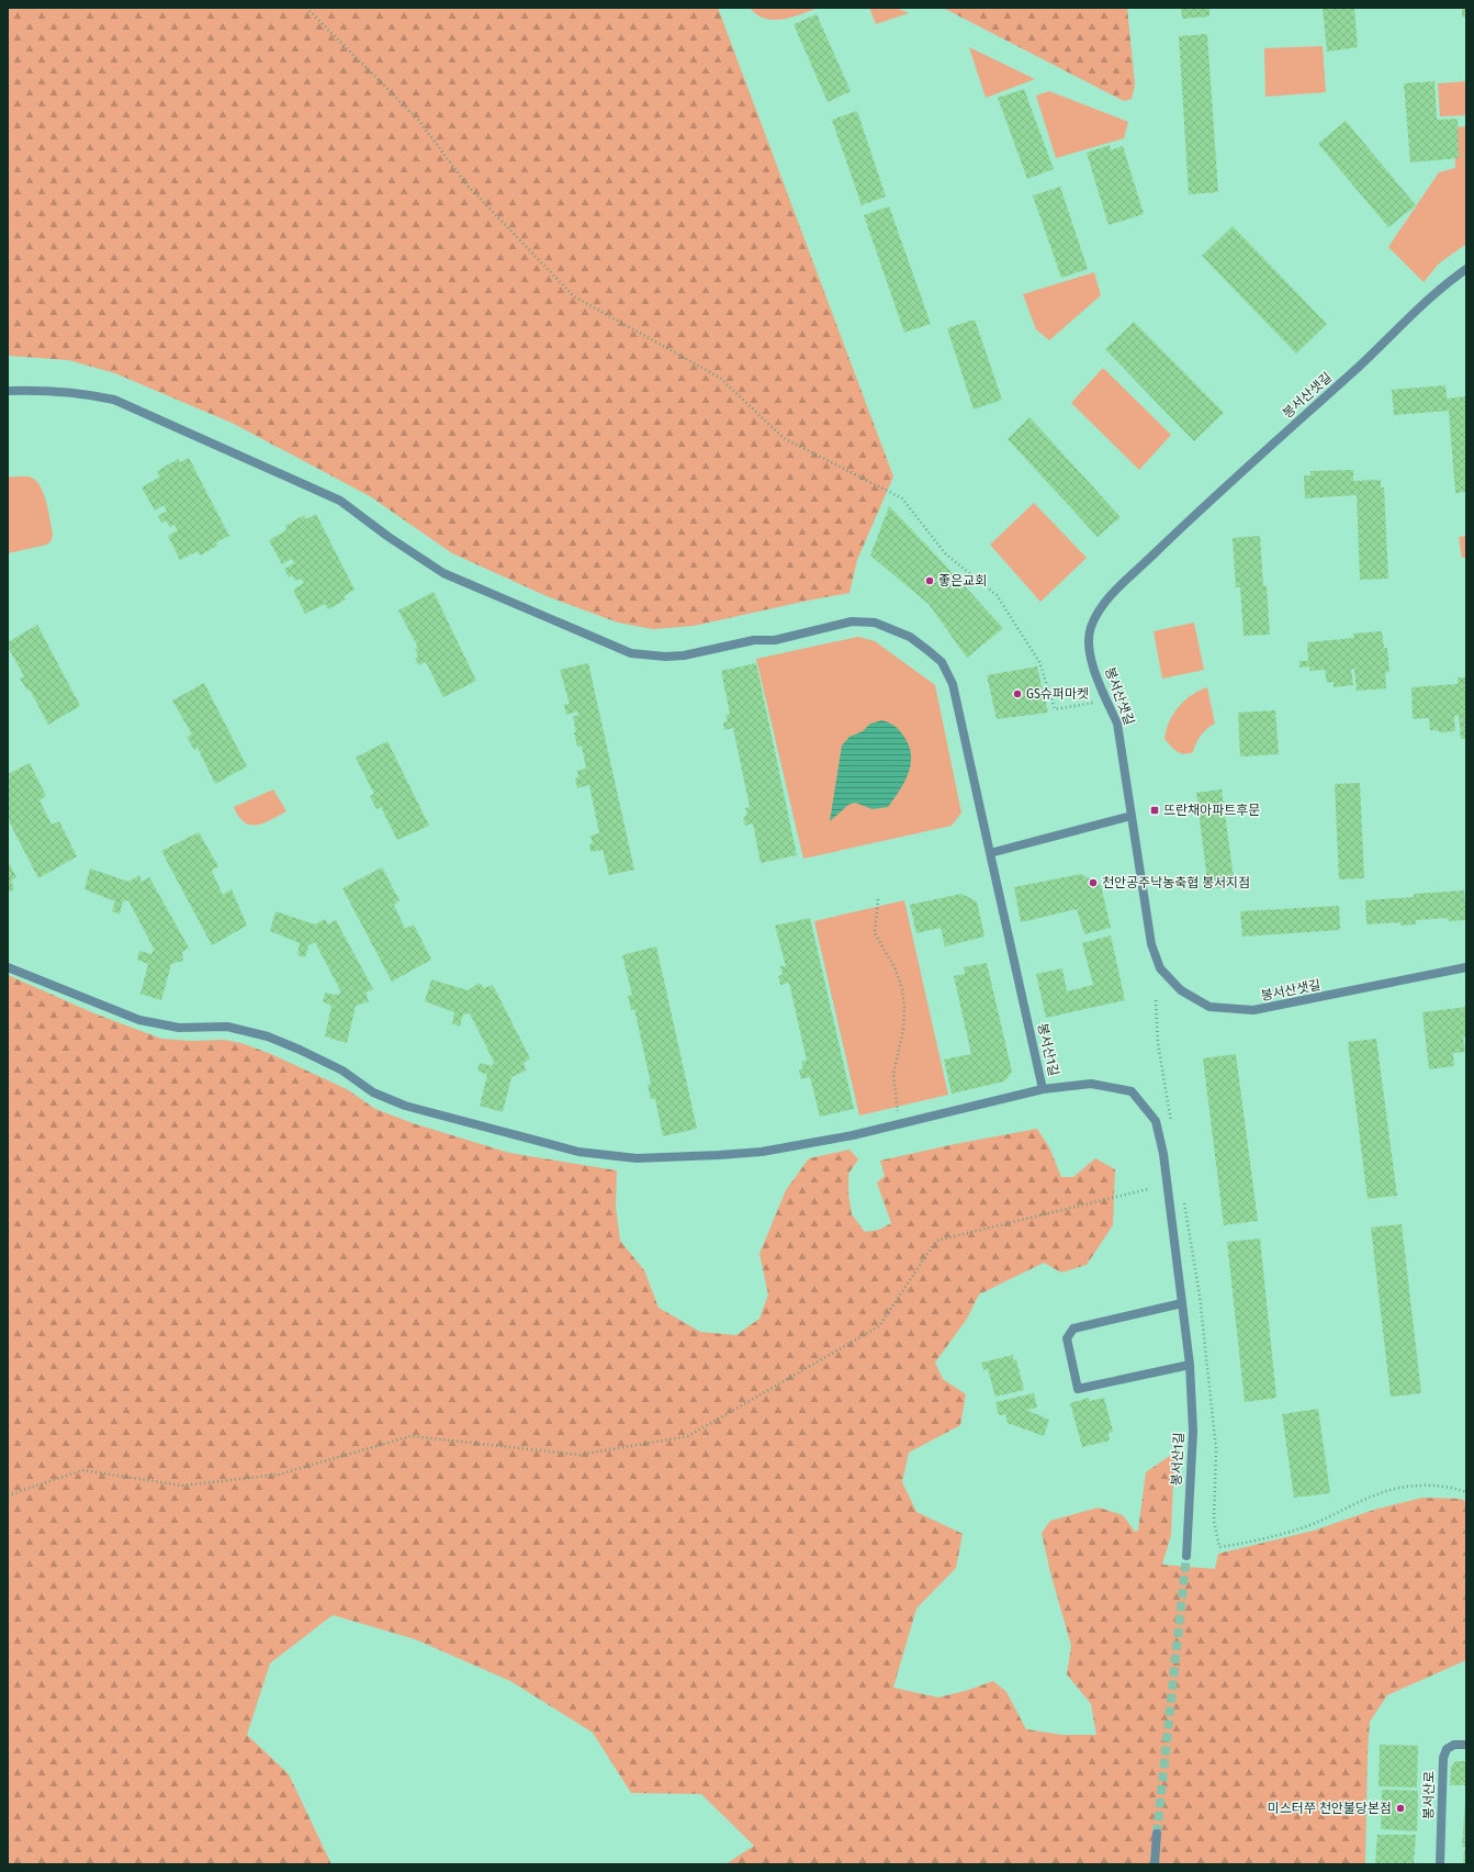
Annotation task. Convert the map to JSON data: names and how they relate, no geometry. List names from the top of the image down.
{
  "streets": {
    "street": ["봉서산샛길", "봉서산1길", "봉서산로"]
  },
  "places": {
    "other": [
      "좋은교회",
      "GS슈퍼마켓",
      "천안공주낙농축협 봉서지점",
      "미스터쭈 천안불당본점"
    ],
    "transit": ["뜨란채아파트후문"]
  }
}
